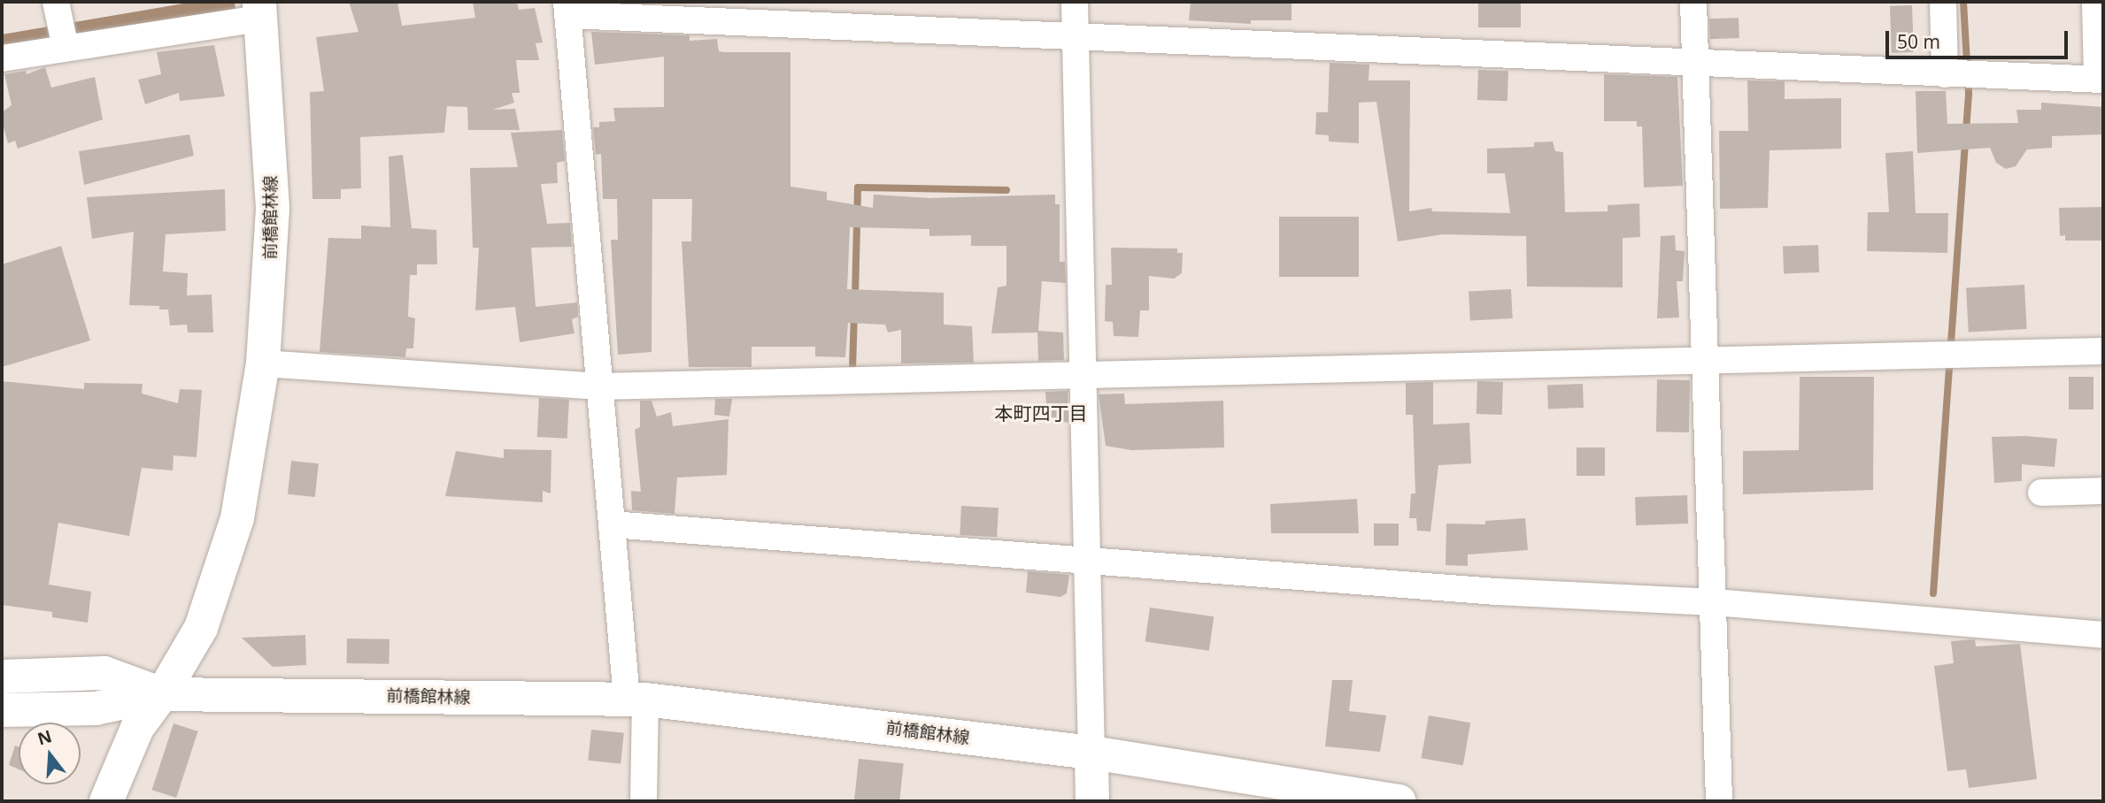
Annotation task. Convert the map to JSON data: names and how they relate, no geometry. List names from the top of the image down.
{
  "streets": {
    "main road": ["前橋館林線"]
  },
  "districts": ["本町四丁目"],
  "scale_bar": "50 m",
  "north": "top"
}
